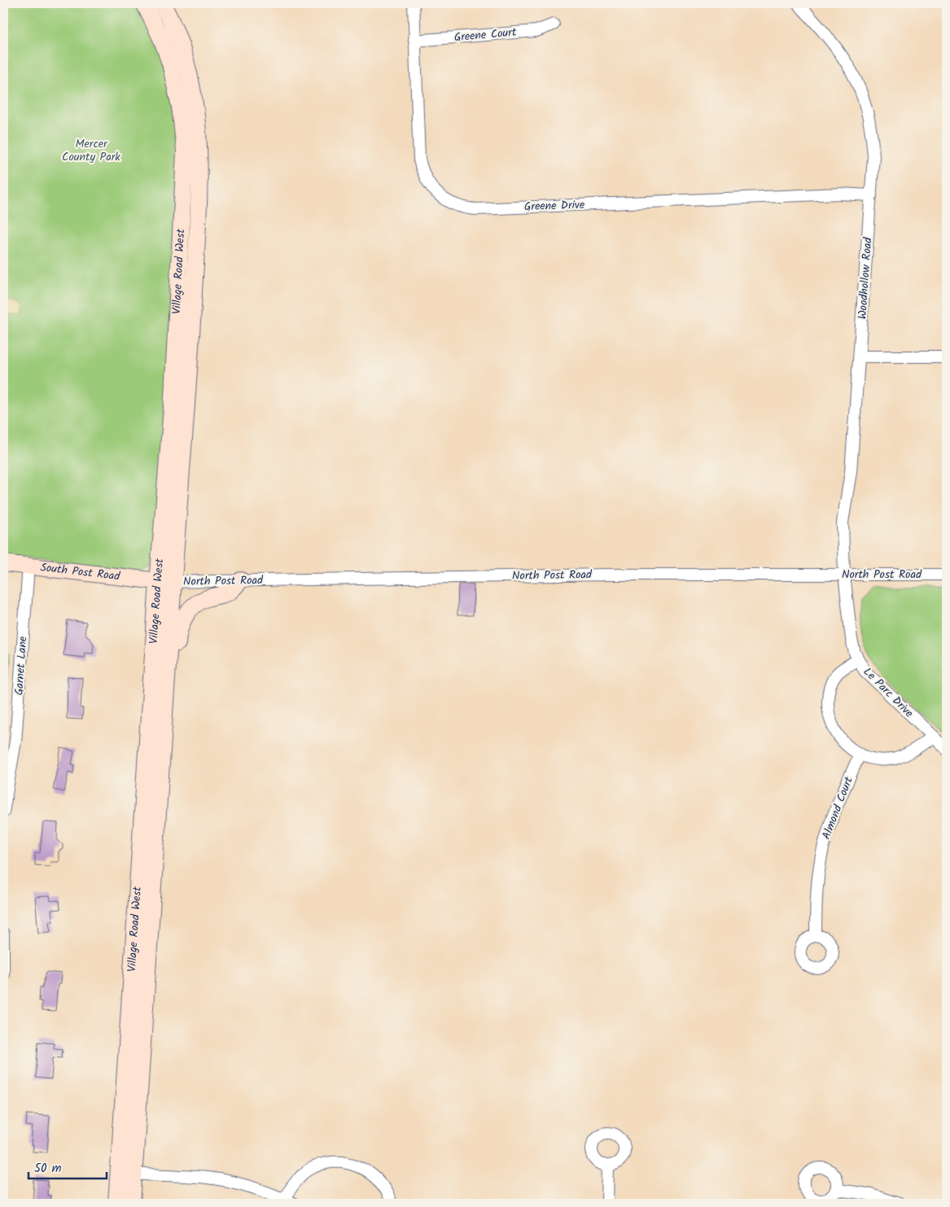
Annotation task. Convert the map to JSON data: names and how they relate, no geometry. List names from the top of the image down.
{
  "streets": {
    "main road": ["Village Road West", "South Post Road"],
    "street": [
      "Greene Court",
      "Greene Drive",
      "Woodhollow Road",
      "North Post Road",
      "Garnet Lane",
      "Le Parc Drive",
      "Almond Court"
    ]
  },
  "crossings": [
    ["Greene Court", "Greene Drive"],
    ["Greene Drive", "Woodhollow Road"],
    ["Village Road West", "South Post Road"],
    ["Village Road West", "North Post Road"],
    ["Woodhollow Road", "North Post Road"],
    ["Woodhollow Road", "Le Parc Drive"],
    ["South Post Road", "North Post Road"],
    ["South Post Road", "Garnet Lane"],
    ["North Post Road", "Le Parc Drive"]
  ],
  "parks": ["Mercer County Park"],
  "scale_bar": "50 m"
}
